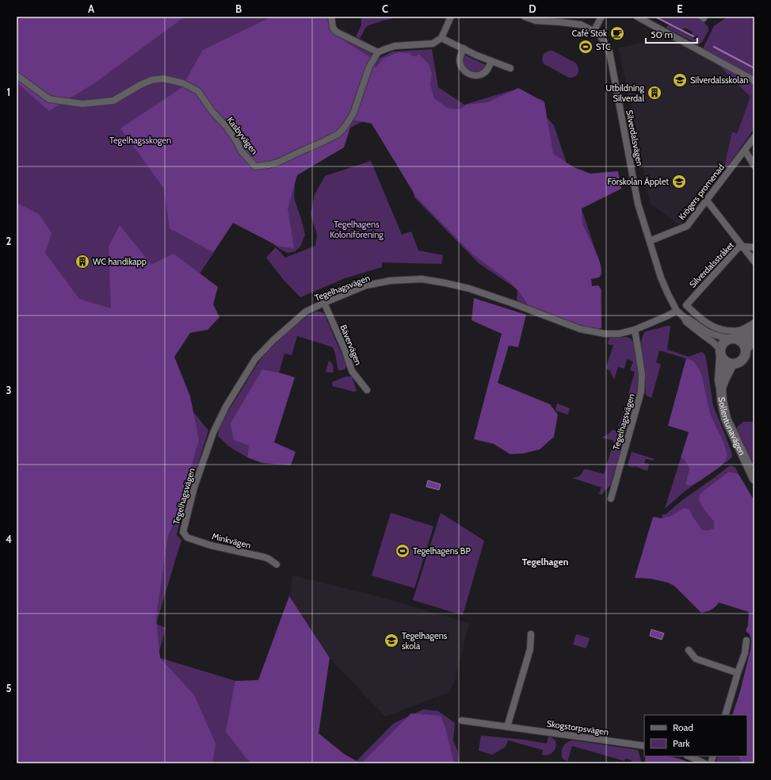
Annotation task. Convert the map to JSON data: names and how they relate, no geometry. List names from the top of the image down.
{
  "streets": {
    "street": [
      "Kasbyvägen",
      "Silverdalsvägen",
      "Krögers promenad",
      "Silverdalsstråket",
      "Tegelhagsvägen",
      "Bävervägen",
      "Sollentunavägen",
      "Minkvägen",
      "Skogstorpsvägen"
    ]
  },
  "crossings": [
    ["Silverdalsvägen", "Krögers promenad"],
    ["Silverdalsvägen", "Tegelhagsvägen"],
    ["Silverdalsvägen", "Sollentunavägen"],
    ["Tegelhagsvägen", "Bävervägen"],
    ["Tegelhagsvägen", "Minkvägen"]
  ],
  "districts": ["Tegelhagen"],
  "parks": ["Tegelhagsskogen", "Tegelhagens Koloniförening"],
  "places": {
    "cafe": ["Café Stök"],
    "sports": ["STC", "Tegelhagens BP"],
    "school or university": ["Silverdalsskolan", "Förskolan Äpplet", "Tegelhagens skola"],
    "building": ["Utbildning Silverdal", "WC handikapp"]
  },
  "legend": ["Road", "Park"],
  "scale_bar": "50 m",
  "grid": {
    "columns": [
      "A",
      "B",
      "C",
      "D",
      "E"
    ],
    "rows": [
      "1",
      "2",
      "3",
      "4",
      "5"
    ]
  }
}
